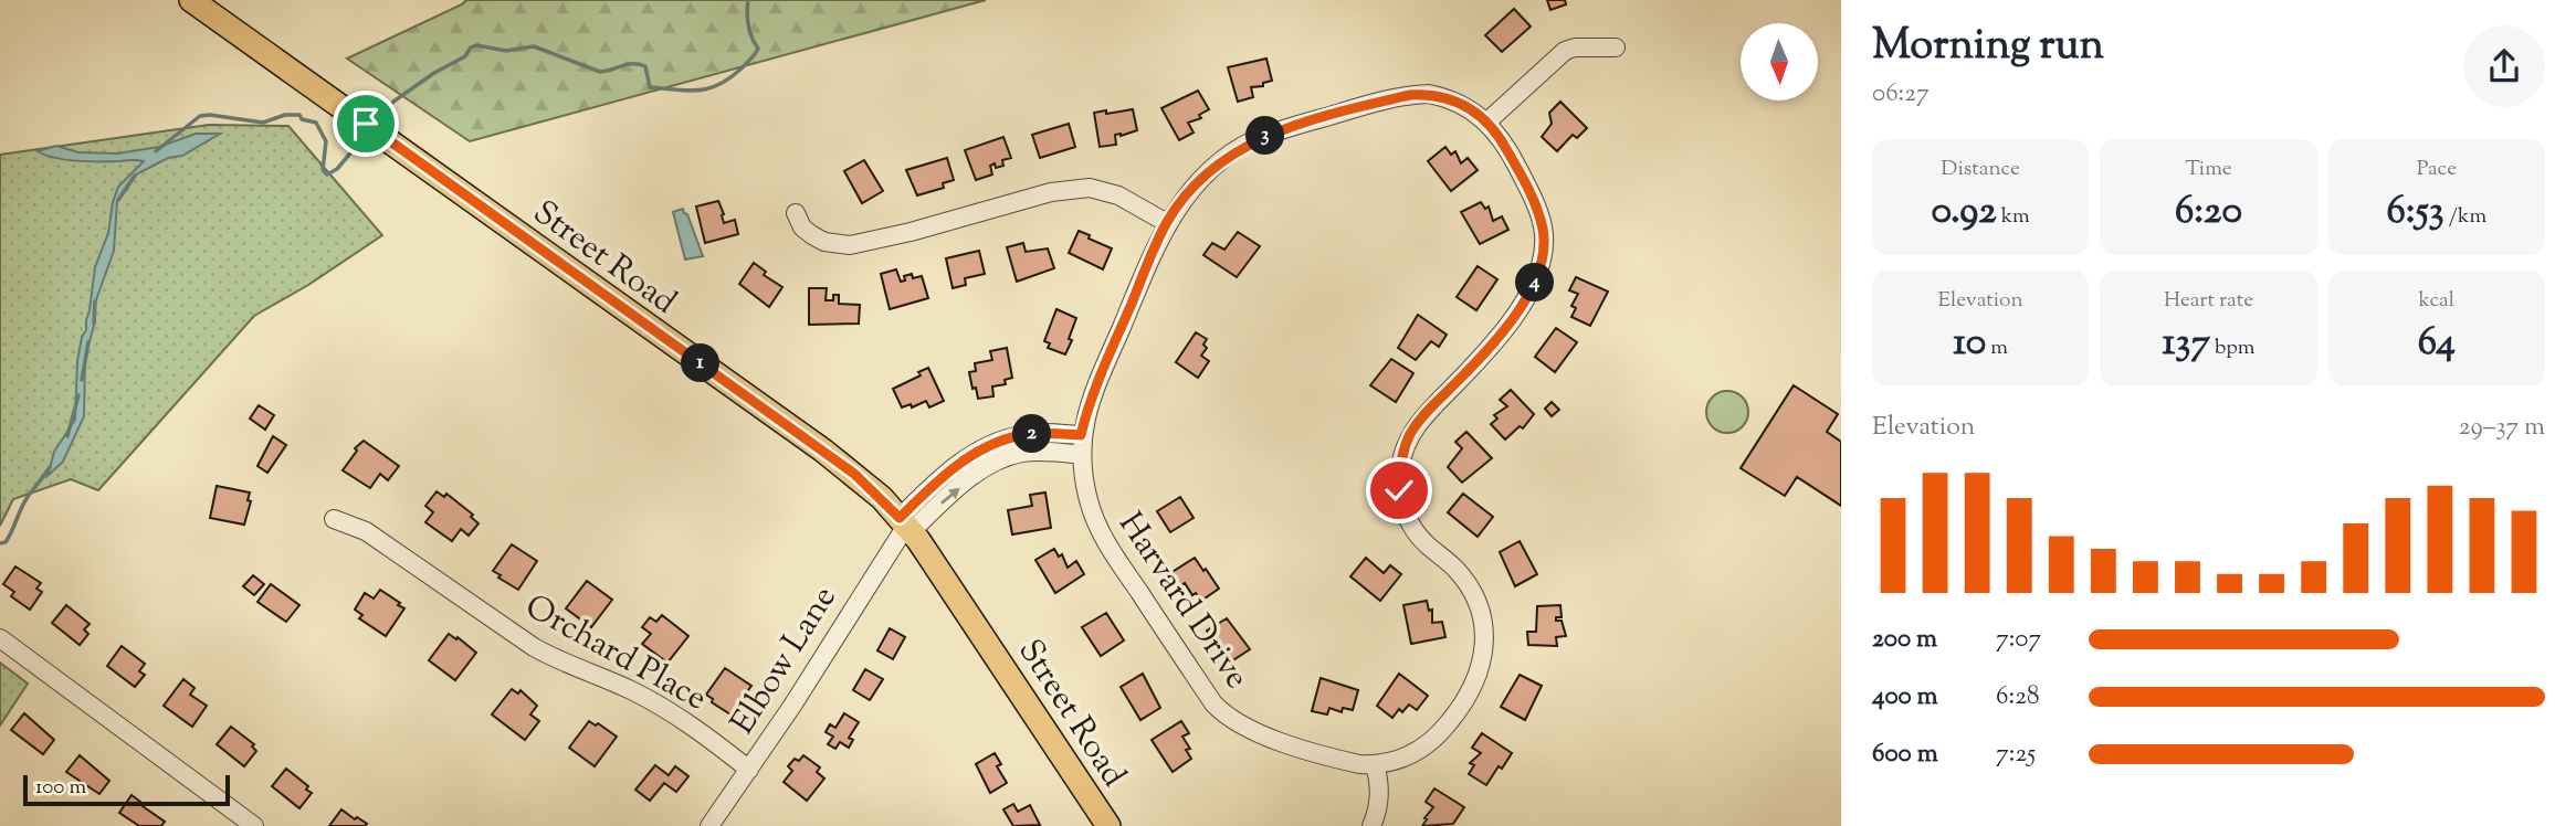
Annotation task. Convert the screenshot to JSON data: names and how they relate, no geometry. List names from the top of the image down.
{
  "streets": {
    "main road": ["Street Road"],
    "street": ["Harvard Drive", "Orchard Place", "Elbow Lane"]
  },
  "crossings": [
    ["Street Road", "Elbow Lane"],
    ["Orchard Place", "Elbow Lane"]
  ],
  "scale_bar": "100 m",
  "north": "bottom",
  "page": {
    "heading": ["Morning run", "06:27"],
    "pins": [
      "3",
      "4",
      "1",
      "2"
    ],
    "stats": [
      ["Distance", "0.92 km"],
      ["Time", "6:20"],
      ["Pace", "6:53 /km"],
      ["Elevation", "10 m"],
      ["Heart rate", "137 bpm"],
      ["kcal", "64"]
    ],
    "chart": ["Elevation", "29–37 m"],
    "list": [
      {
        "name": "200 m",
        "note": "7:07"
      },
      {
        "name": "400 m",
        "note": "6:28"
      },
      {
        "name": "600 m",
        "note": "7:25"
      }
    ],
    "scale": "100 m"
  }
}
